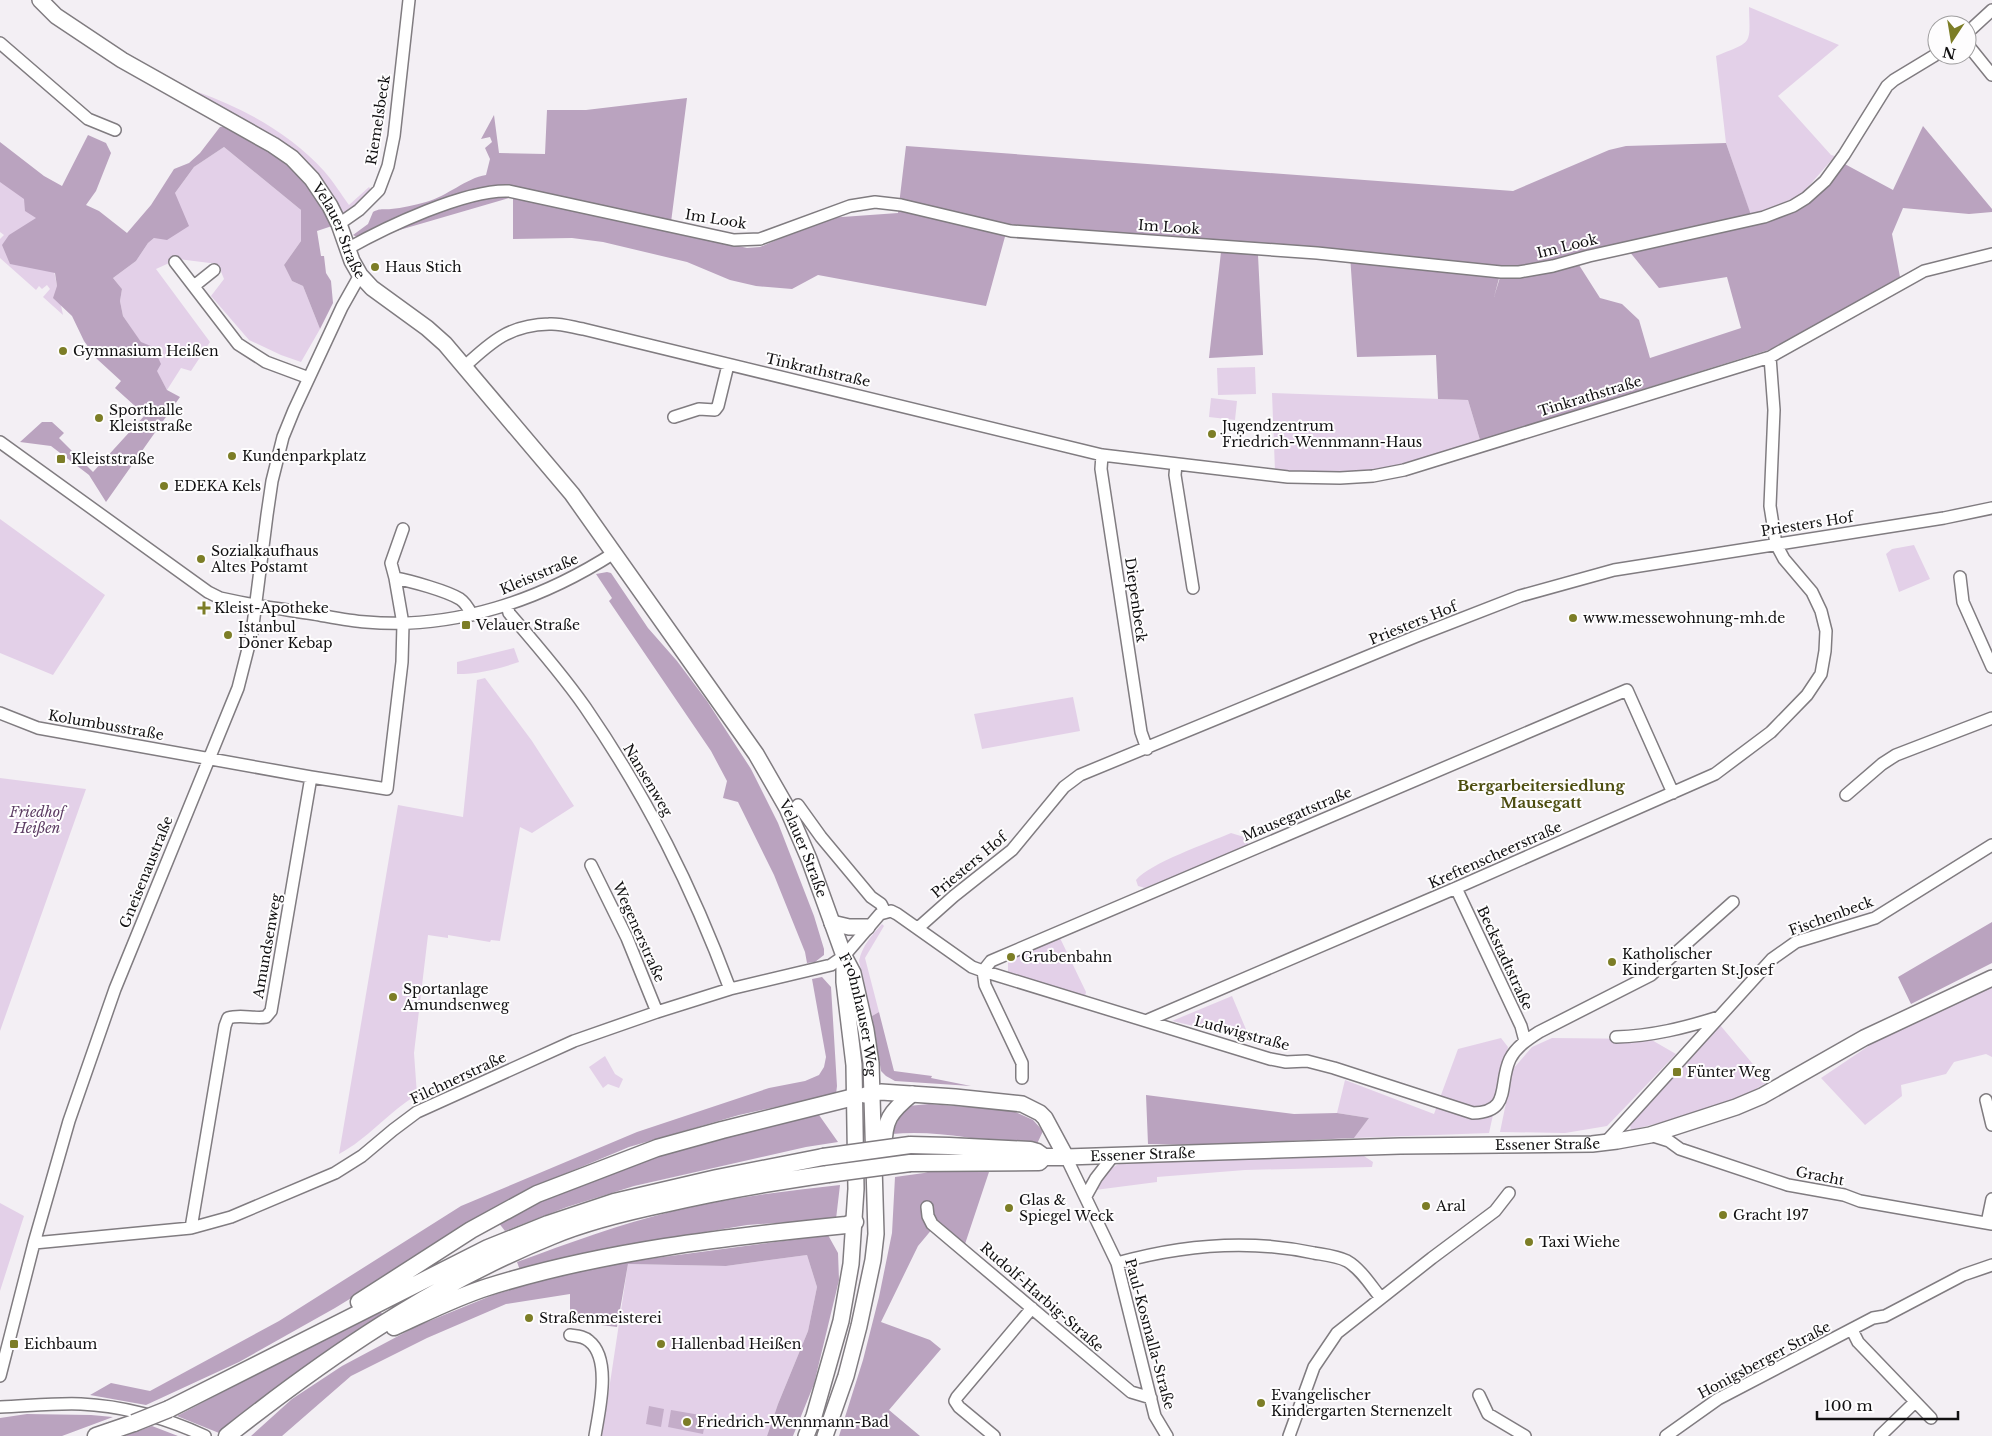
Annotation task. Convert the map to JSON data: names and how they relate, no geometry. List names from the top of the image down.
{
  "streets": {
    "main road": ["Velauer Straße", "Frohnhauser Weg", "Essener Straße"],
    "street": [
      "Riemelsbeck",
      "Im Look",
      "Tinkrathstraße",
      "Priesters Hof",
      "Kleiststraße",
      "Diepenbeck",
      "Kolumbusstraße",
      "Nansenweg",
      "Mausegattstraße",
      "Kreftenscheerstraße",
      "Gneisenaustraße",
      "Fischenbeck",
      "Wegenerstraße",
      "Amundsenweg",
      "Beckstadtstraße",
      "Ludwigstraße",
      "Filchnerstraße",
      "Gracht",
      "Rudolf-Harbig-Straße",
      "Paul-Kosmalla-Straße",
      "Honigsberger Straße"
    ]
  },
  "crossings": [
    ["Riemelsbeck", "Velauer Straße"],
    ["Im Look", "Velauer Straße"],
    ["Velauer Straße", "Tinkrathstraße"],
    ["Velauer Straße", "Priesters Hof"],
    ["Velauer Straße", "Kleiststraße"],
    ["Velauer Straße", "Mausegattstraße"],
    ["Velauer Straße", "Gneisenaustraße"],
    ["Velauer Straße", "Frohnhauser Weg"],
    ["Velauer Straße", "Ludwigstraße"],
    ["Velauer Straße", "Filchnerstraße"],
    ["Tinkrathstraße", "Diepenbeck"],
    ["Tinkrathstraße", "Kreftenscheerstraße"],
    ["Priesters Hof", "Diepenbeck"],
    ["Priesters Hof", "Kreftenscheerstraße"],
    ["Kleiststraße", "Nansenweg"],
    ["Kleiststraße", "Gneisenaustraße"],
    ["Kolumbusstraße", "Gneisenaustraße"],
    ["Nansenweg", "Filchnerstraße"],
    ["Mausegattstraße", "Kreftenscheerstraße"],
    ["Mausegattstraße", "Ludwigstraße"],
    ["Kreftenscheerstraße", "Beckstadtstraße"],
    ["Kreftenscheerstraße", "Ludwigstraße"],
    ["Gneisenaustraße", "Filchnerstraße"],
    ["Fischenbeck", "Essener Straße"],
    ["Wegenerstraße", "Filchnerstraße"],
    ["Amundsenweg", "Filchnerstraße"],
    ["Beckstadtstraße", "Ludwigstraße"],
    ["Frohnhauser Weg", "Filchnerstraße"],
    ["Essener Straße", "Gracht"],
    ["Essener Straße", "Paul-Kosmalla-Straße"],
    ["Rudolf-Harbig-Straße", "Paul-Kosmalla-Straße"]
  ],
  "districts": ["Bergarbeitersiedlung Mausegatt"],
  "parks": ["Friedhof Heißen"],
  "places": {
    "other": [
      "Haus Stich",
      "Gymnasium Heißen",
      "Sporthalle Kleiststraße",
      "Jugendzentrum Friedrich-Wennmann-Haus",
      "Kundenparkplatz",
      "EDEKA Kels",
      "Sozialkaufhaus Altes Postamt",
      "www.messewohnung-mh.de",
      "Istanbul Döner Kebap",
      "Grubenbahn",
      "Katholischer Kindergarten St.Josef",
      "Sportanlage Amundsenweg",
      "Aral",
      "Glas & Spiegel Weck",
      "Gracht 197",
      "Taxi Wiehe",
      "Straßenmeisterei",
      "Hallenbad Heißen",
      "Evangelischer Kindergarten Sternenzelt",
      "Friedrich-Wennmann-Bad"
    ],
    "transit": [
      "Kleiststraße",
      "Velauer Straße",
      "Fünter Weg",
      "Eichbaum"
    ],
    "health": ["Kleist-Apotheke"]
  },
  "scale_bar": "100 m",
  "north": "bottom"
}
